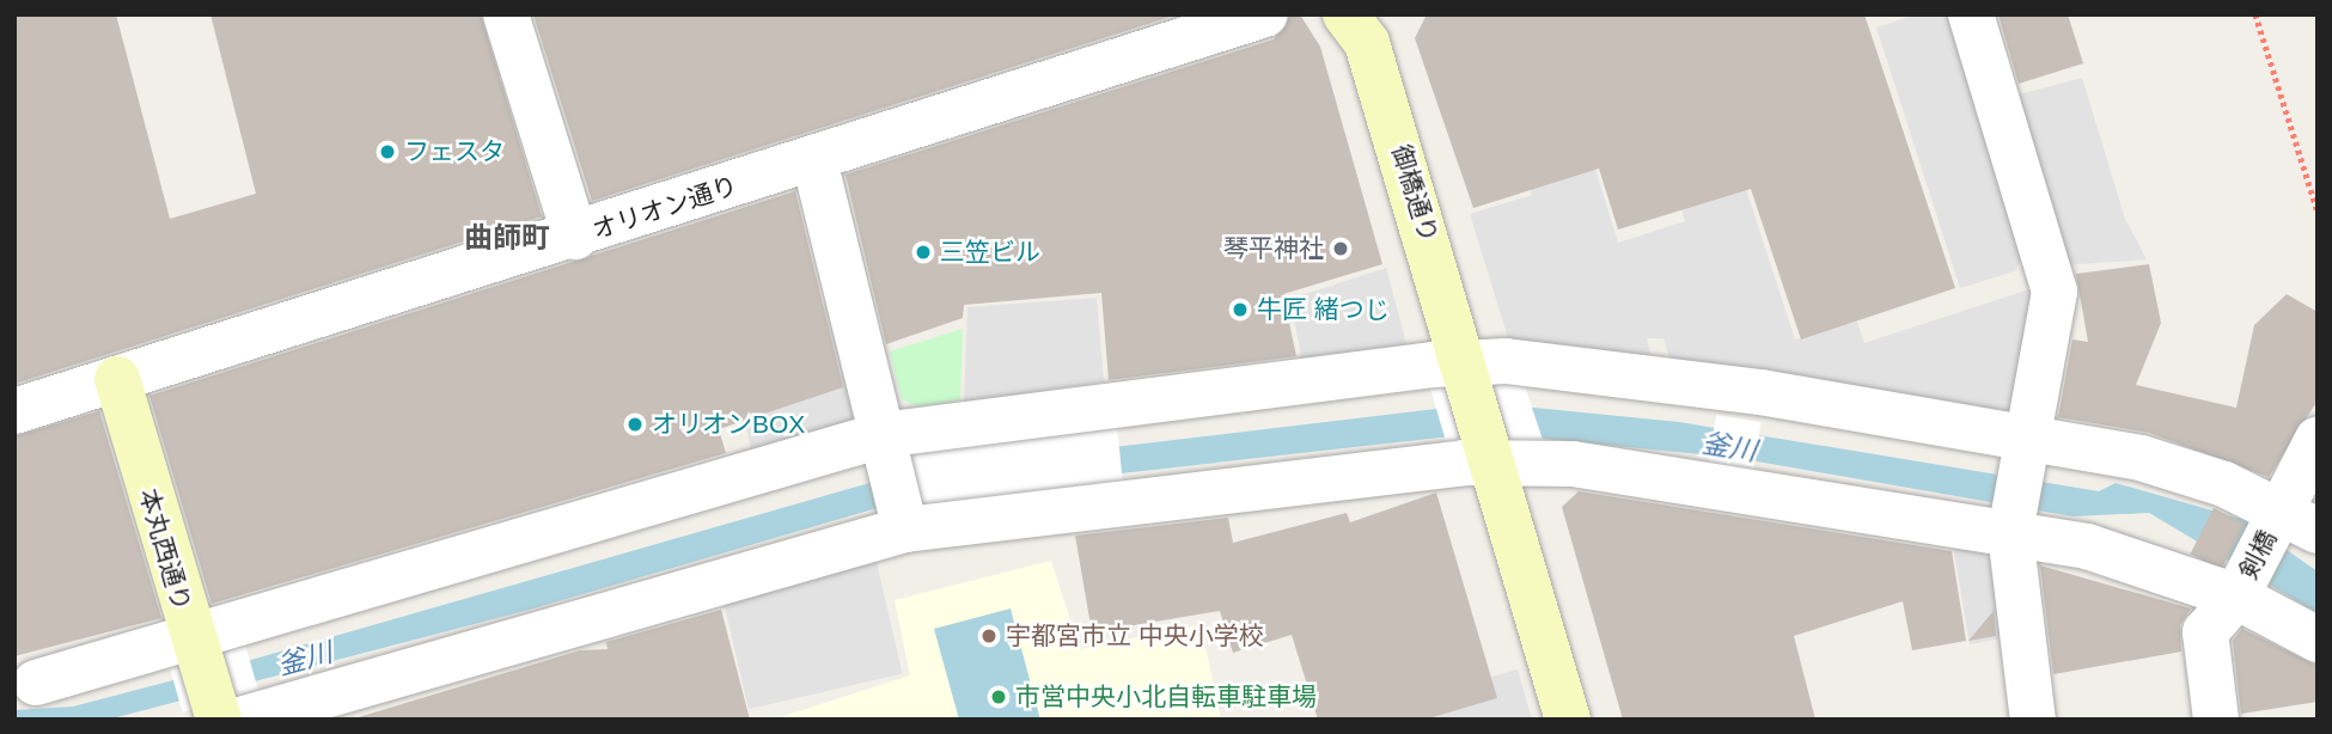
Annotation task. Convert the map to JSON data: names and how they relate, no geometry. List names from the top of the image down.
{
  "streets": {
    "street": ["御橋通り", "オリオン通り", "本丸西通り"]
  },
  "crossings": [
    ["オリオン通り", "本丸西通り"]
  ],
  "districts": ["曲師町"],
  "water": ["釜川"],
  "places": [
    "フェスタ",
    "琴平神社",
    "三笠ビル",
    "牛匠 緒つじ",
    "オリオンBOX",
    "宇都宮市立 中央小学校",
    "市営中央小北自転車駐車場"
  ]
}
